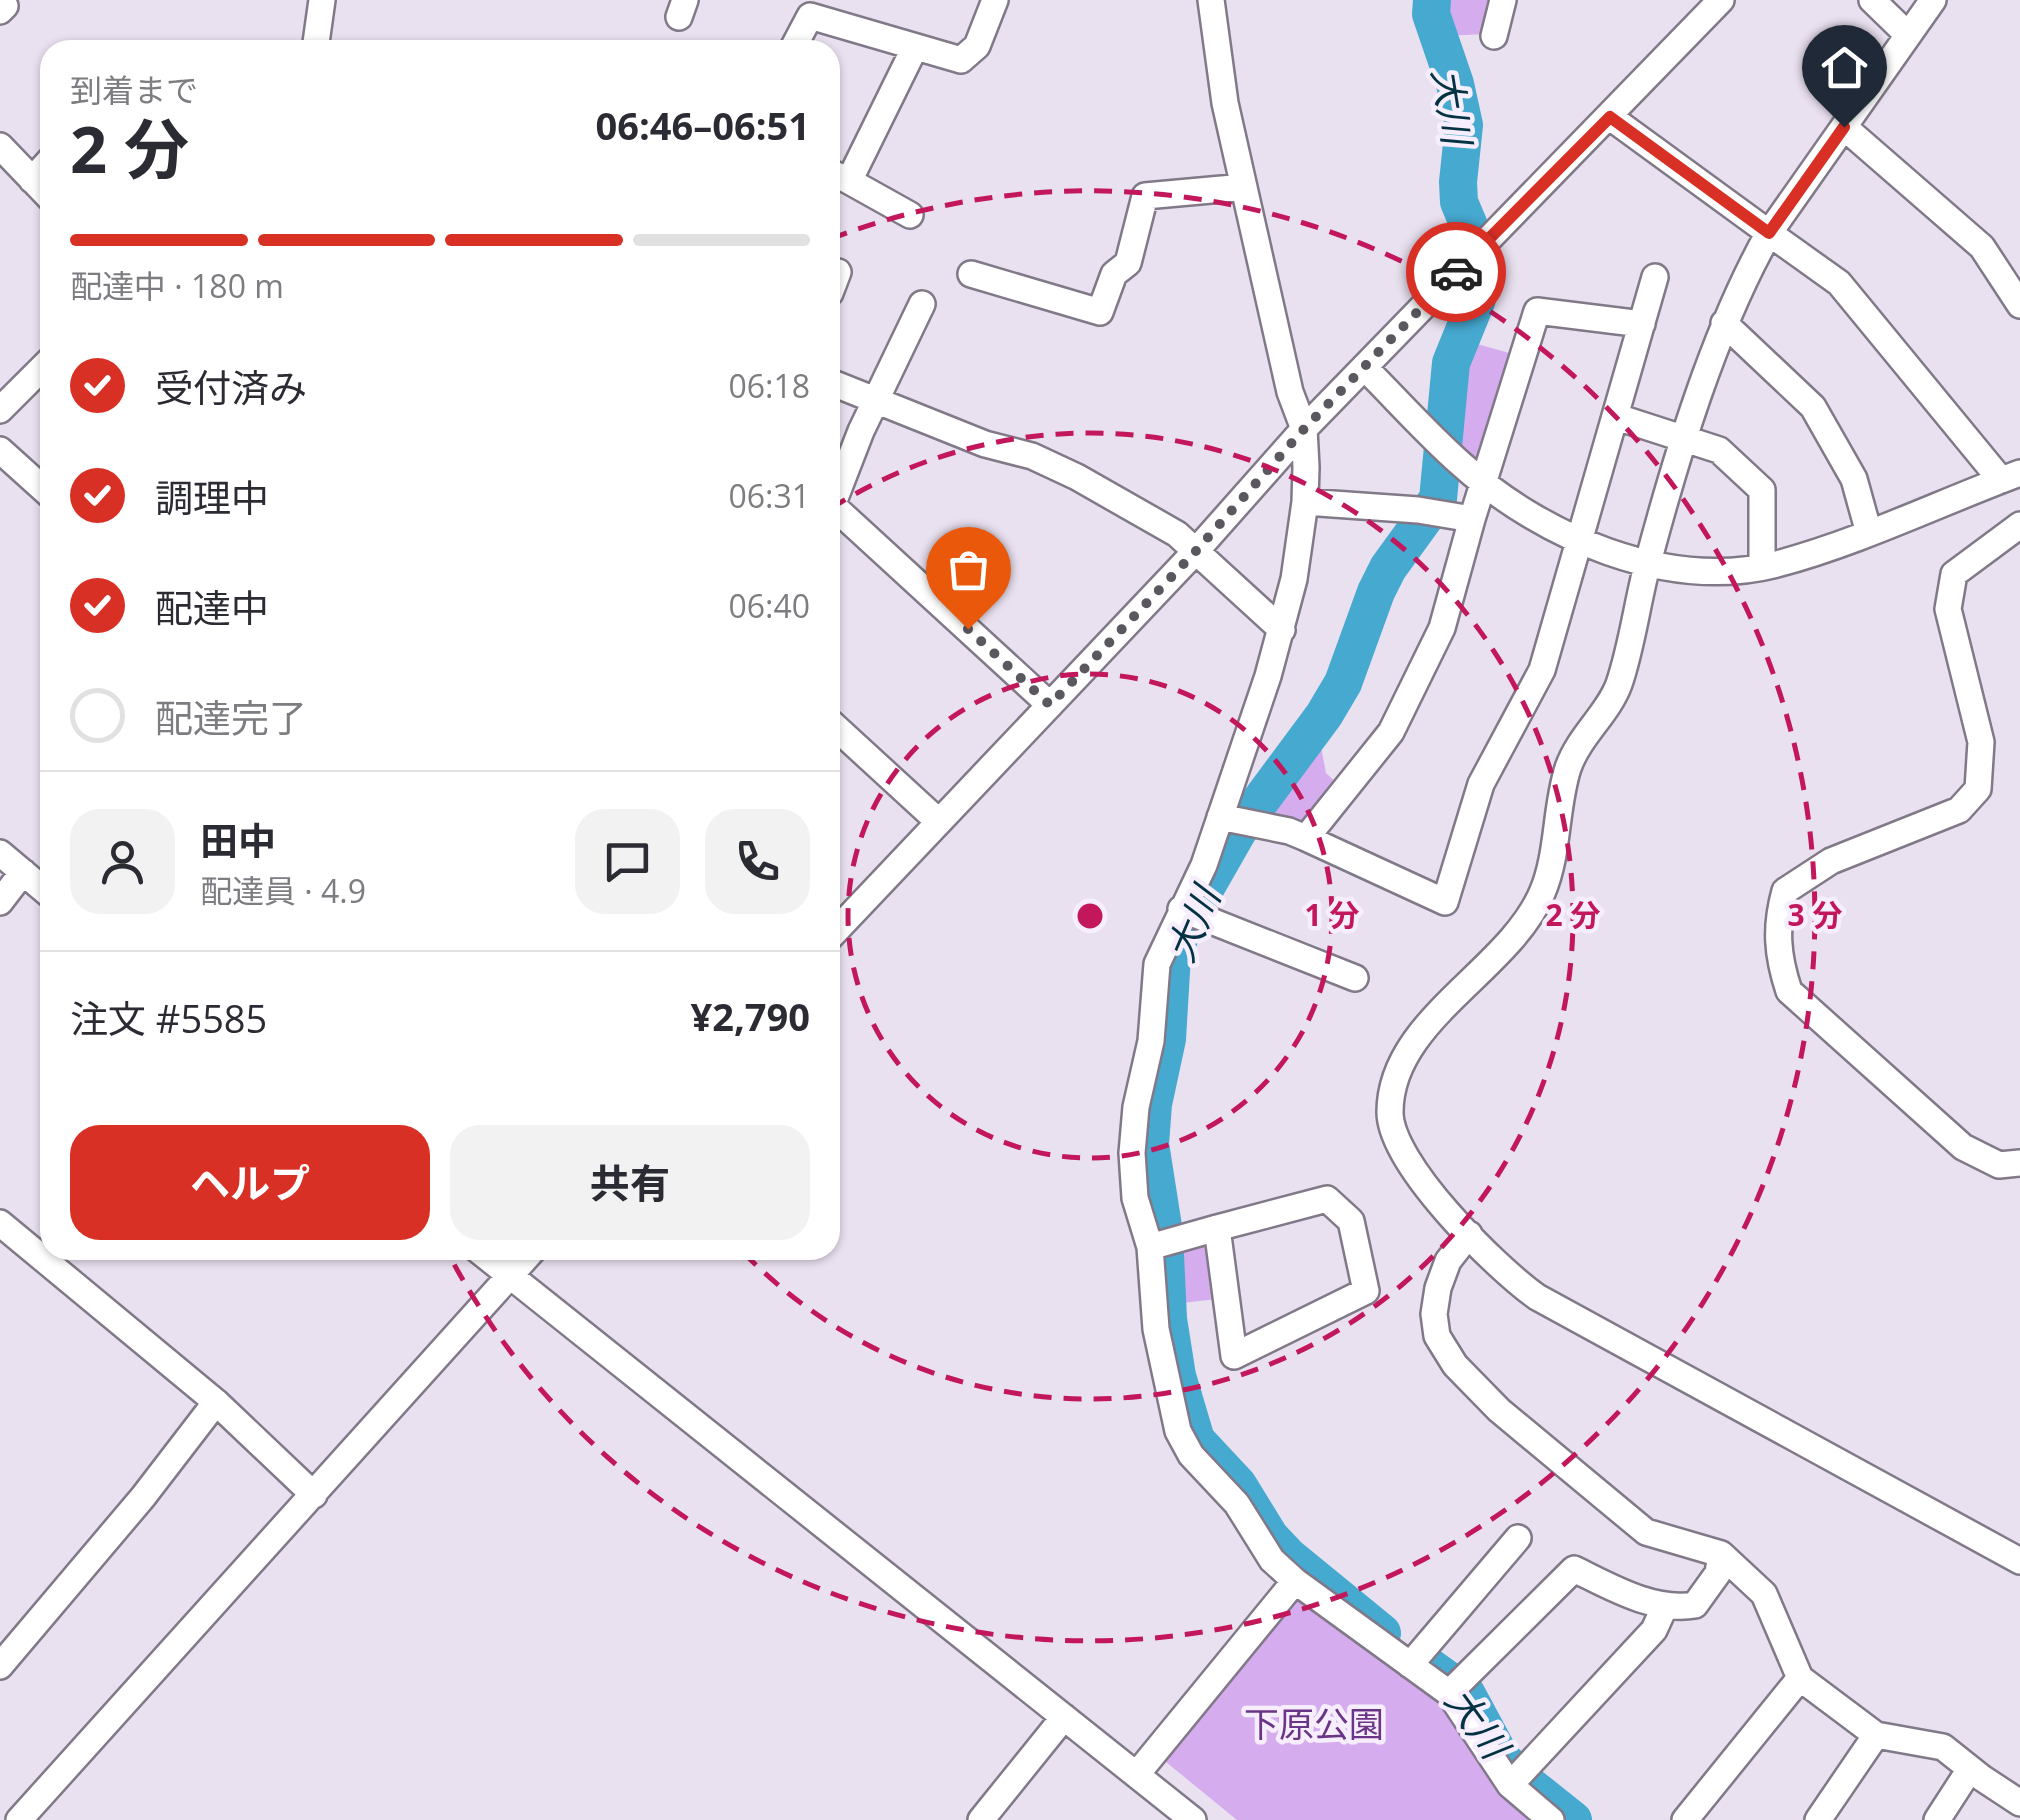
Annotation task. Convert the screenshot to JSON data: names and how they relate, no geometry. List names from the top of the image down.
{
  "water": ["大川"],
  "parks": ["下原公園"],
  "page": {
    "heading": ["2 分", "到着まで", "06:46–06:51"],
    "panel": [
      "田中",
      "配達員 · 4.9",
      "注文 #5585",
      "¥2,790"
    ],
    "bar": "配達中 · 180 m",
    "list": [
      ["受付済み", "06:18"],
      ["調理中", "06:31"],
      ["配達中", "06:40"],
      "配達完了"
    ],
    "buttons": ["ヘルプ", "共有"]
  },
  "rings": ["1 分", "2 分", "3 分"]
}
